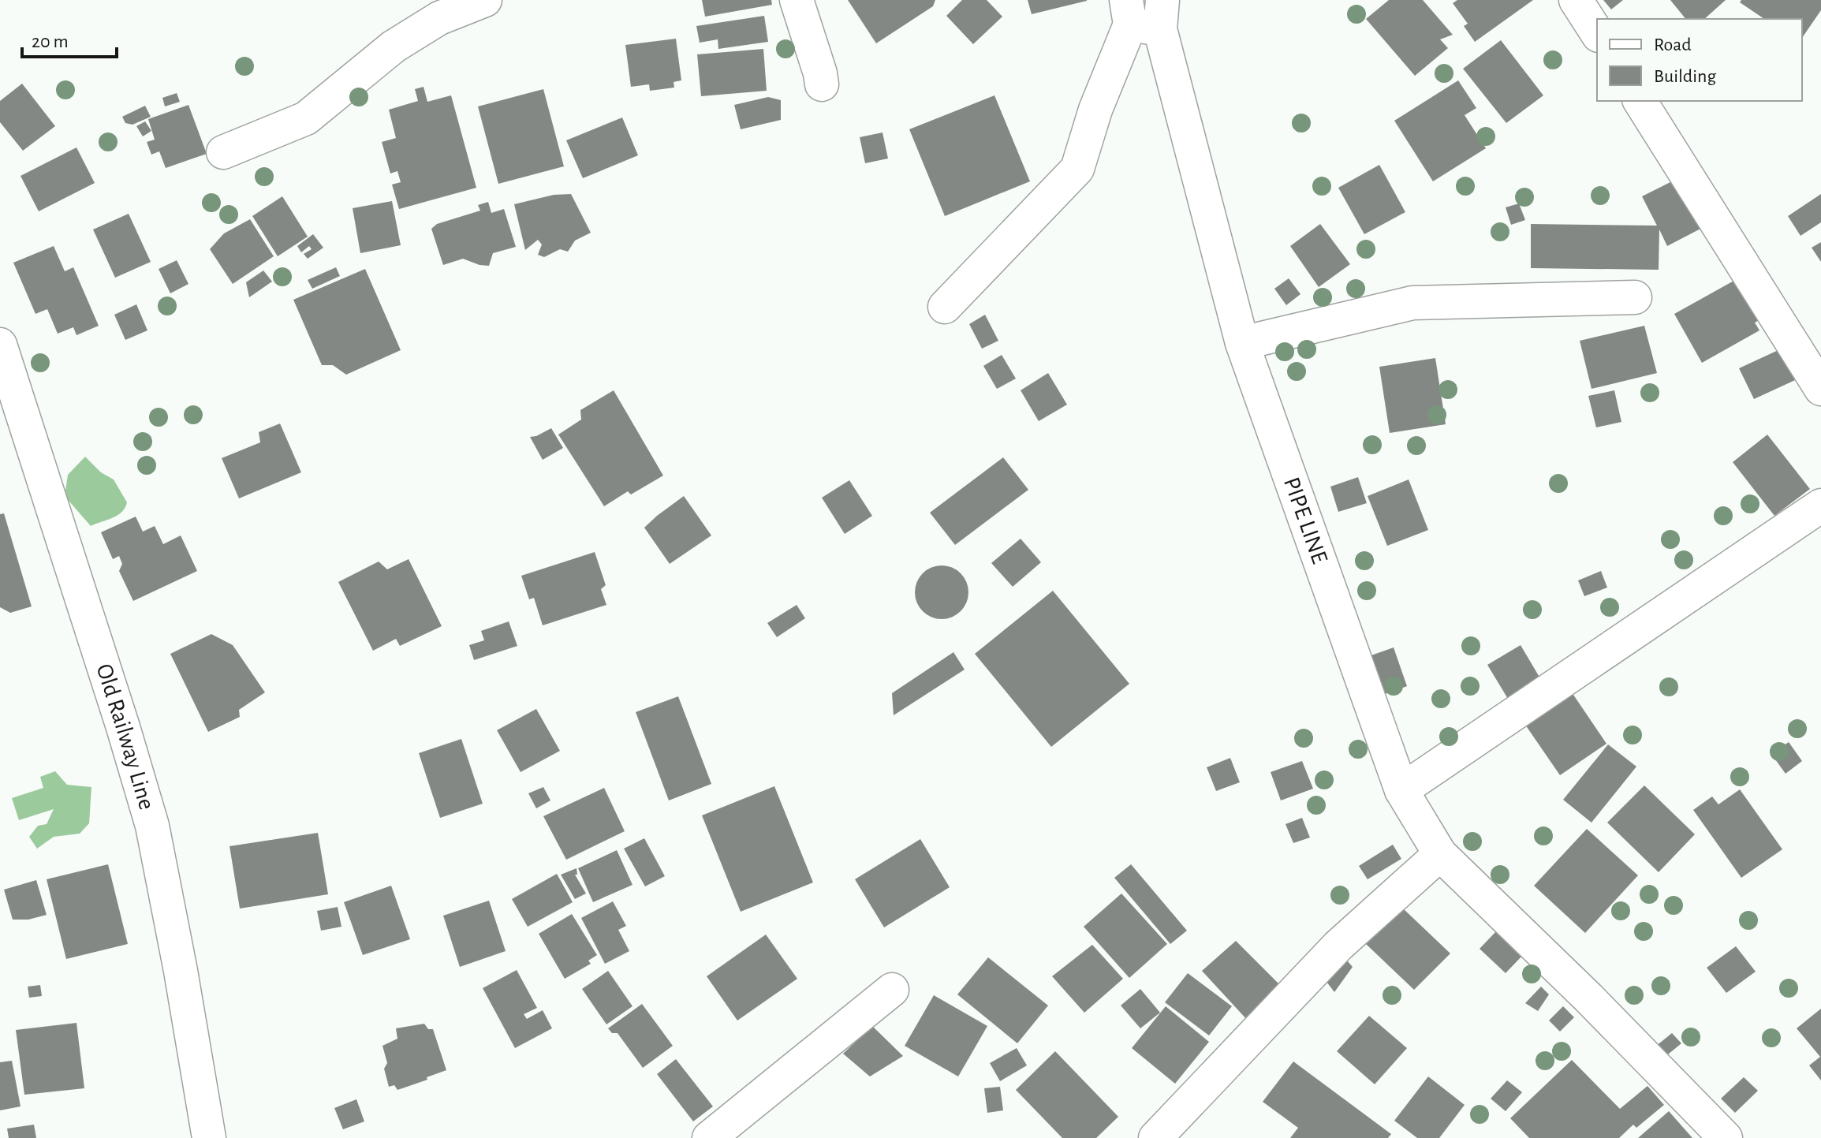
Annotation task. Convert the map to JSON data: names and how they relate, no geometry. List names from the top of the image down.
{
  "streets": {
    "street": ["PIPE LINE", "Old Railway Line"]
  },
  "legend": ["Road", "Building"],
  "scale_bar": "20 m"
}
